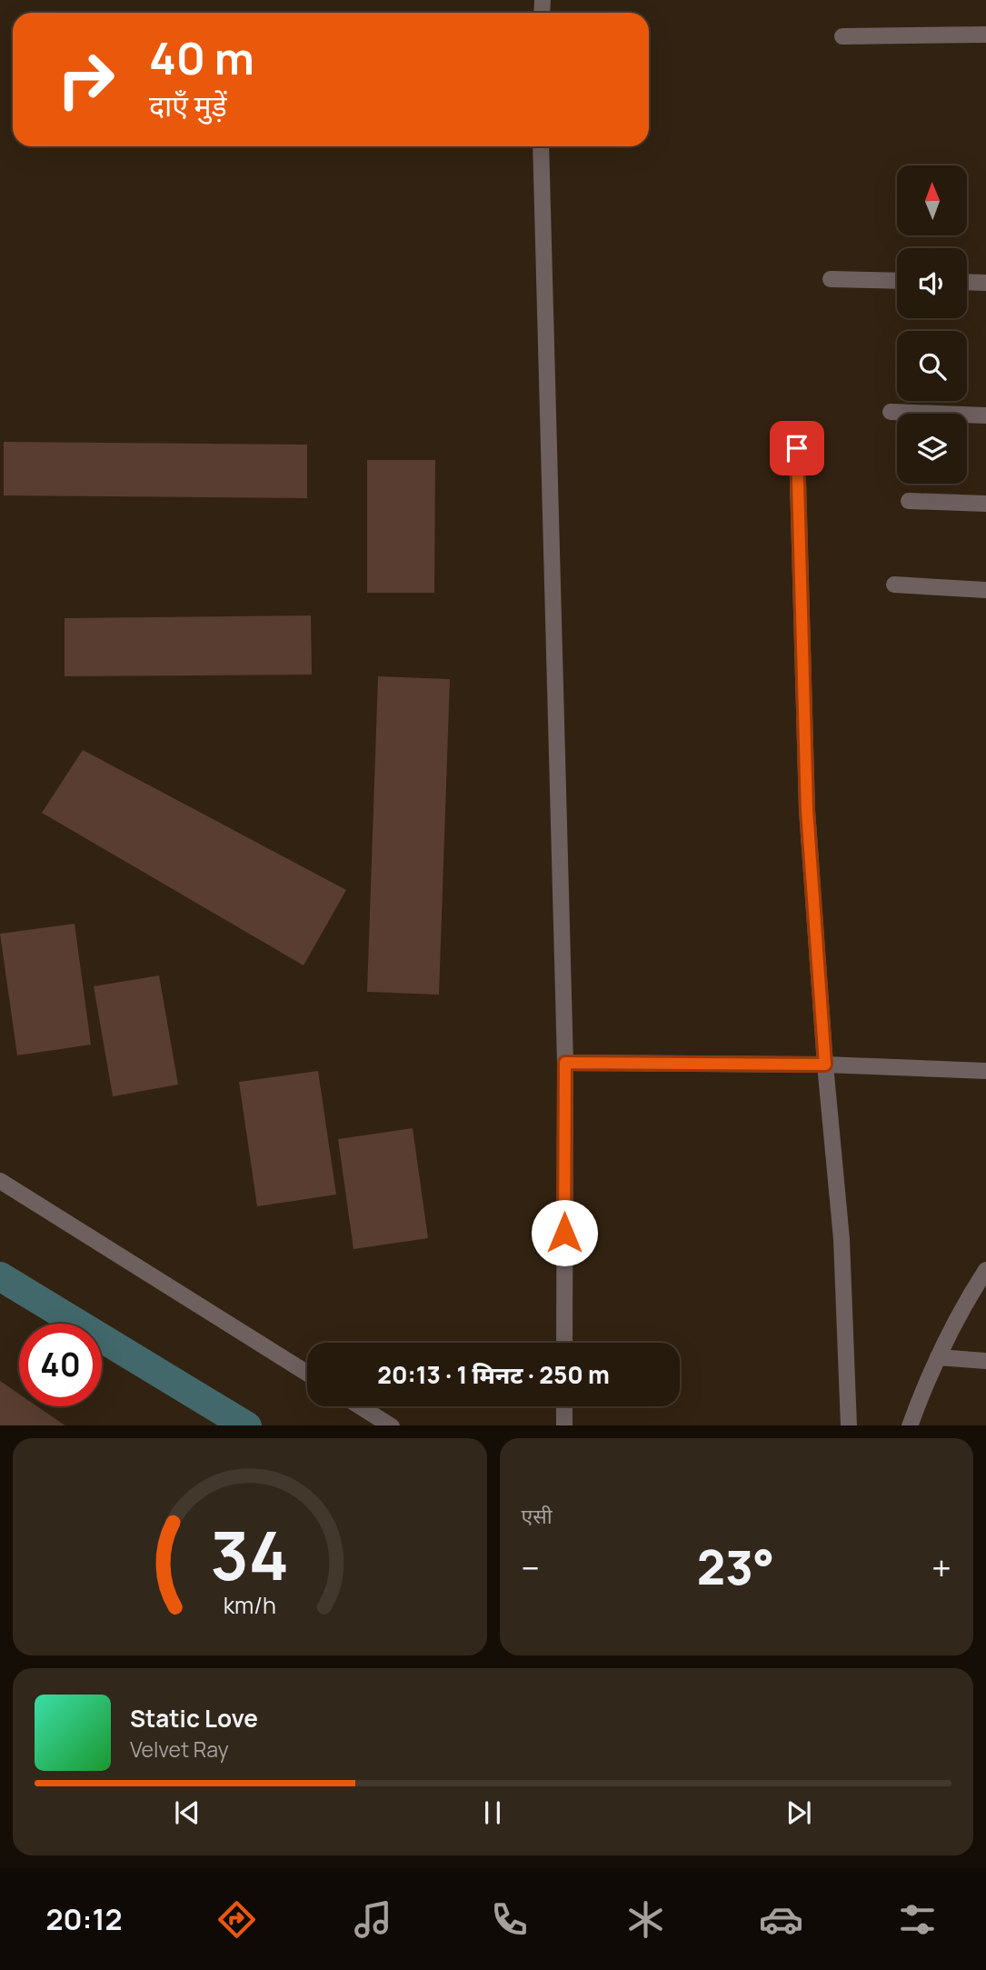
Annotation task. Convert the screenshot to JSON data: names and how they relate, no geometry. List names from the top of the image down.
{
  "north": "top",
  "page": {
    "turn": ["40 m", "दाएँ मुड़ें"],
    "limit": "40",
    "trip": "20:13 · 1 मिनट · 250 m",
    "tile": "एसी",
    "heat": ["−", "23°", "+"],
    "song": ["Static Love", "Velvet Ray"],
    "tabs": "20:12",
    "gauge": ["34", "km/h"]
  }
}
